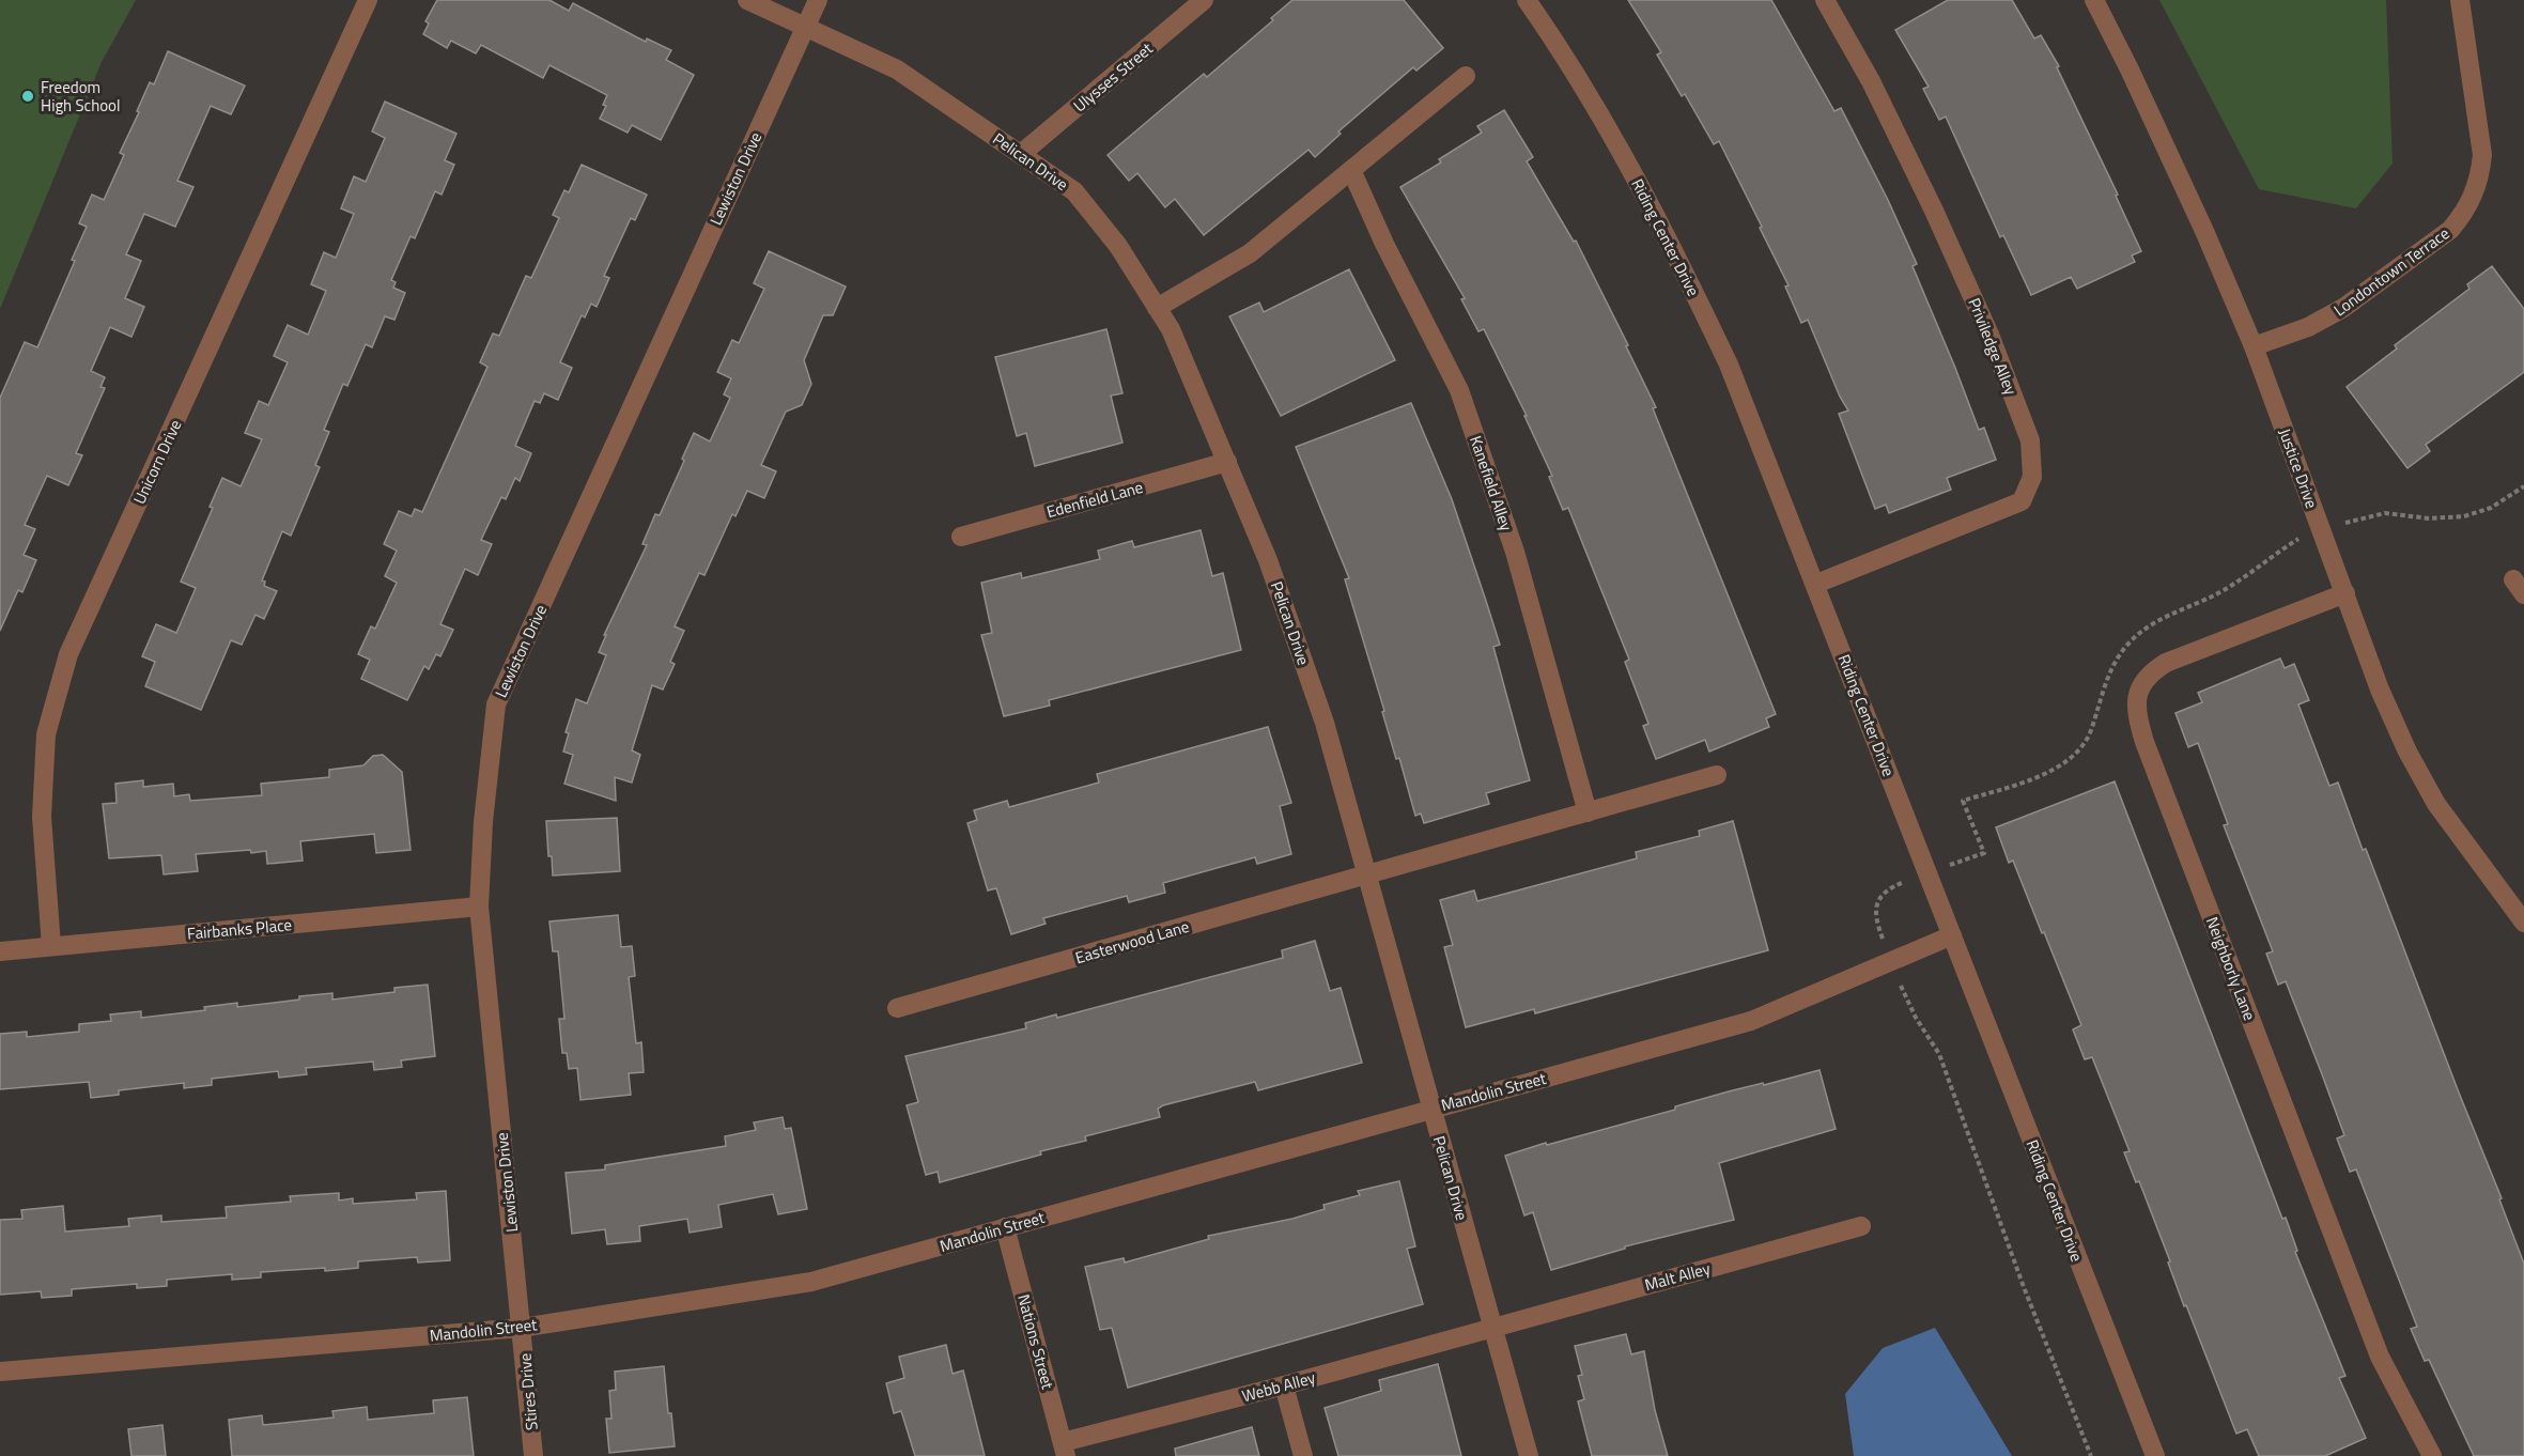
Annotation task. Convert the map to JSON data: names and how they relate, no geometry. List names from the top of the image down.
{
  "streets": {
    "street": [
      "Ulysses Street",
      "Pelican Drive",
      "Lewiston Drive",
      "Riding Center Drive",
      "Londontown Terrace",
      "Priviledge Alley",
      "Unicorn Drive",
      "Justice Drive",
      "Kanefield Alley",
      "Edenfield Lane",
      "Fairbanks Place",
      "Easterwood Lane",
      "Neighborly Lane",
      "Mandolin Street",
      "Malt Alley",
      "Nations Street",
      "Webb Alley",
      "Stires Drive"
    ]
  },
  "crossings": [
    ["Ulysses Street", "Pelican Drive"],
    ["Pelican Drive", "Lewiston Drive"],
    ["Pelican Drive", "Edenfield Lane"],
    ["Pelican Drive", "Easterwood Lane"],
    ["Pelican Drive", "Mandolin Street"],
    ["Pelican Drive", "Malt Alley"],
    ["Pelican Drive", "Webb Alley"],
    ["Lewiston Drive", "Fairbanks Place"],
    ["Lewiston Drive", "Mandolin Street"],
    ["Lewiston Drive", "Stires Drive"],
    ["Riding Center Drive", "Priviledge Alley"],
    ["Riding Center Drive", "Mandolin Street"],
    ["Londontown Terrace", "Justice Drive"],
    ["Unicorn Drive", "Fairbanks Place"],
    ["Justice Drive", "Neighborly Lane"],
    ["Mandolin Street", "Nations Street"],
    ["Mandolin Street", "Stires Drive"],
    ["Malt Alley", "Webb Alley"],
    ["Nations Street", "Webb Alley"]
  ],
  "places": ["Freedom High School"]
}
